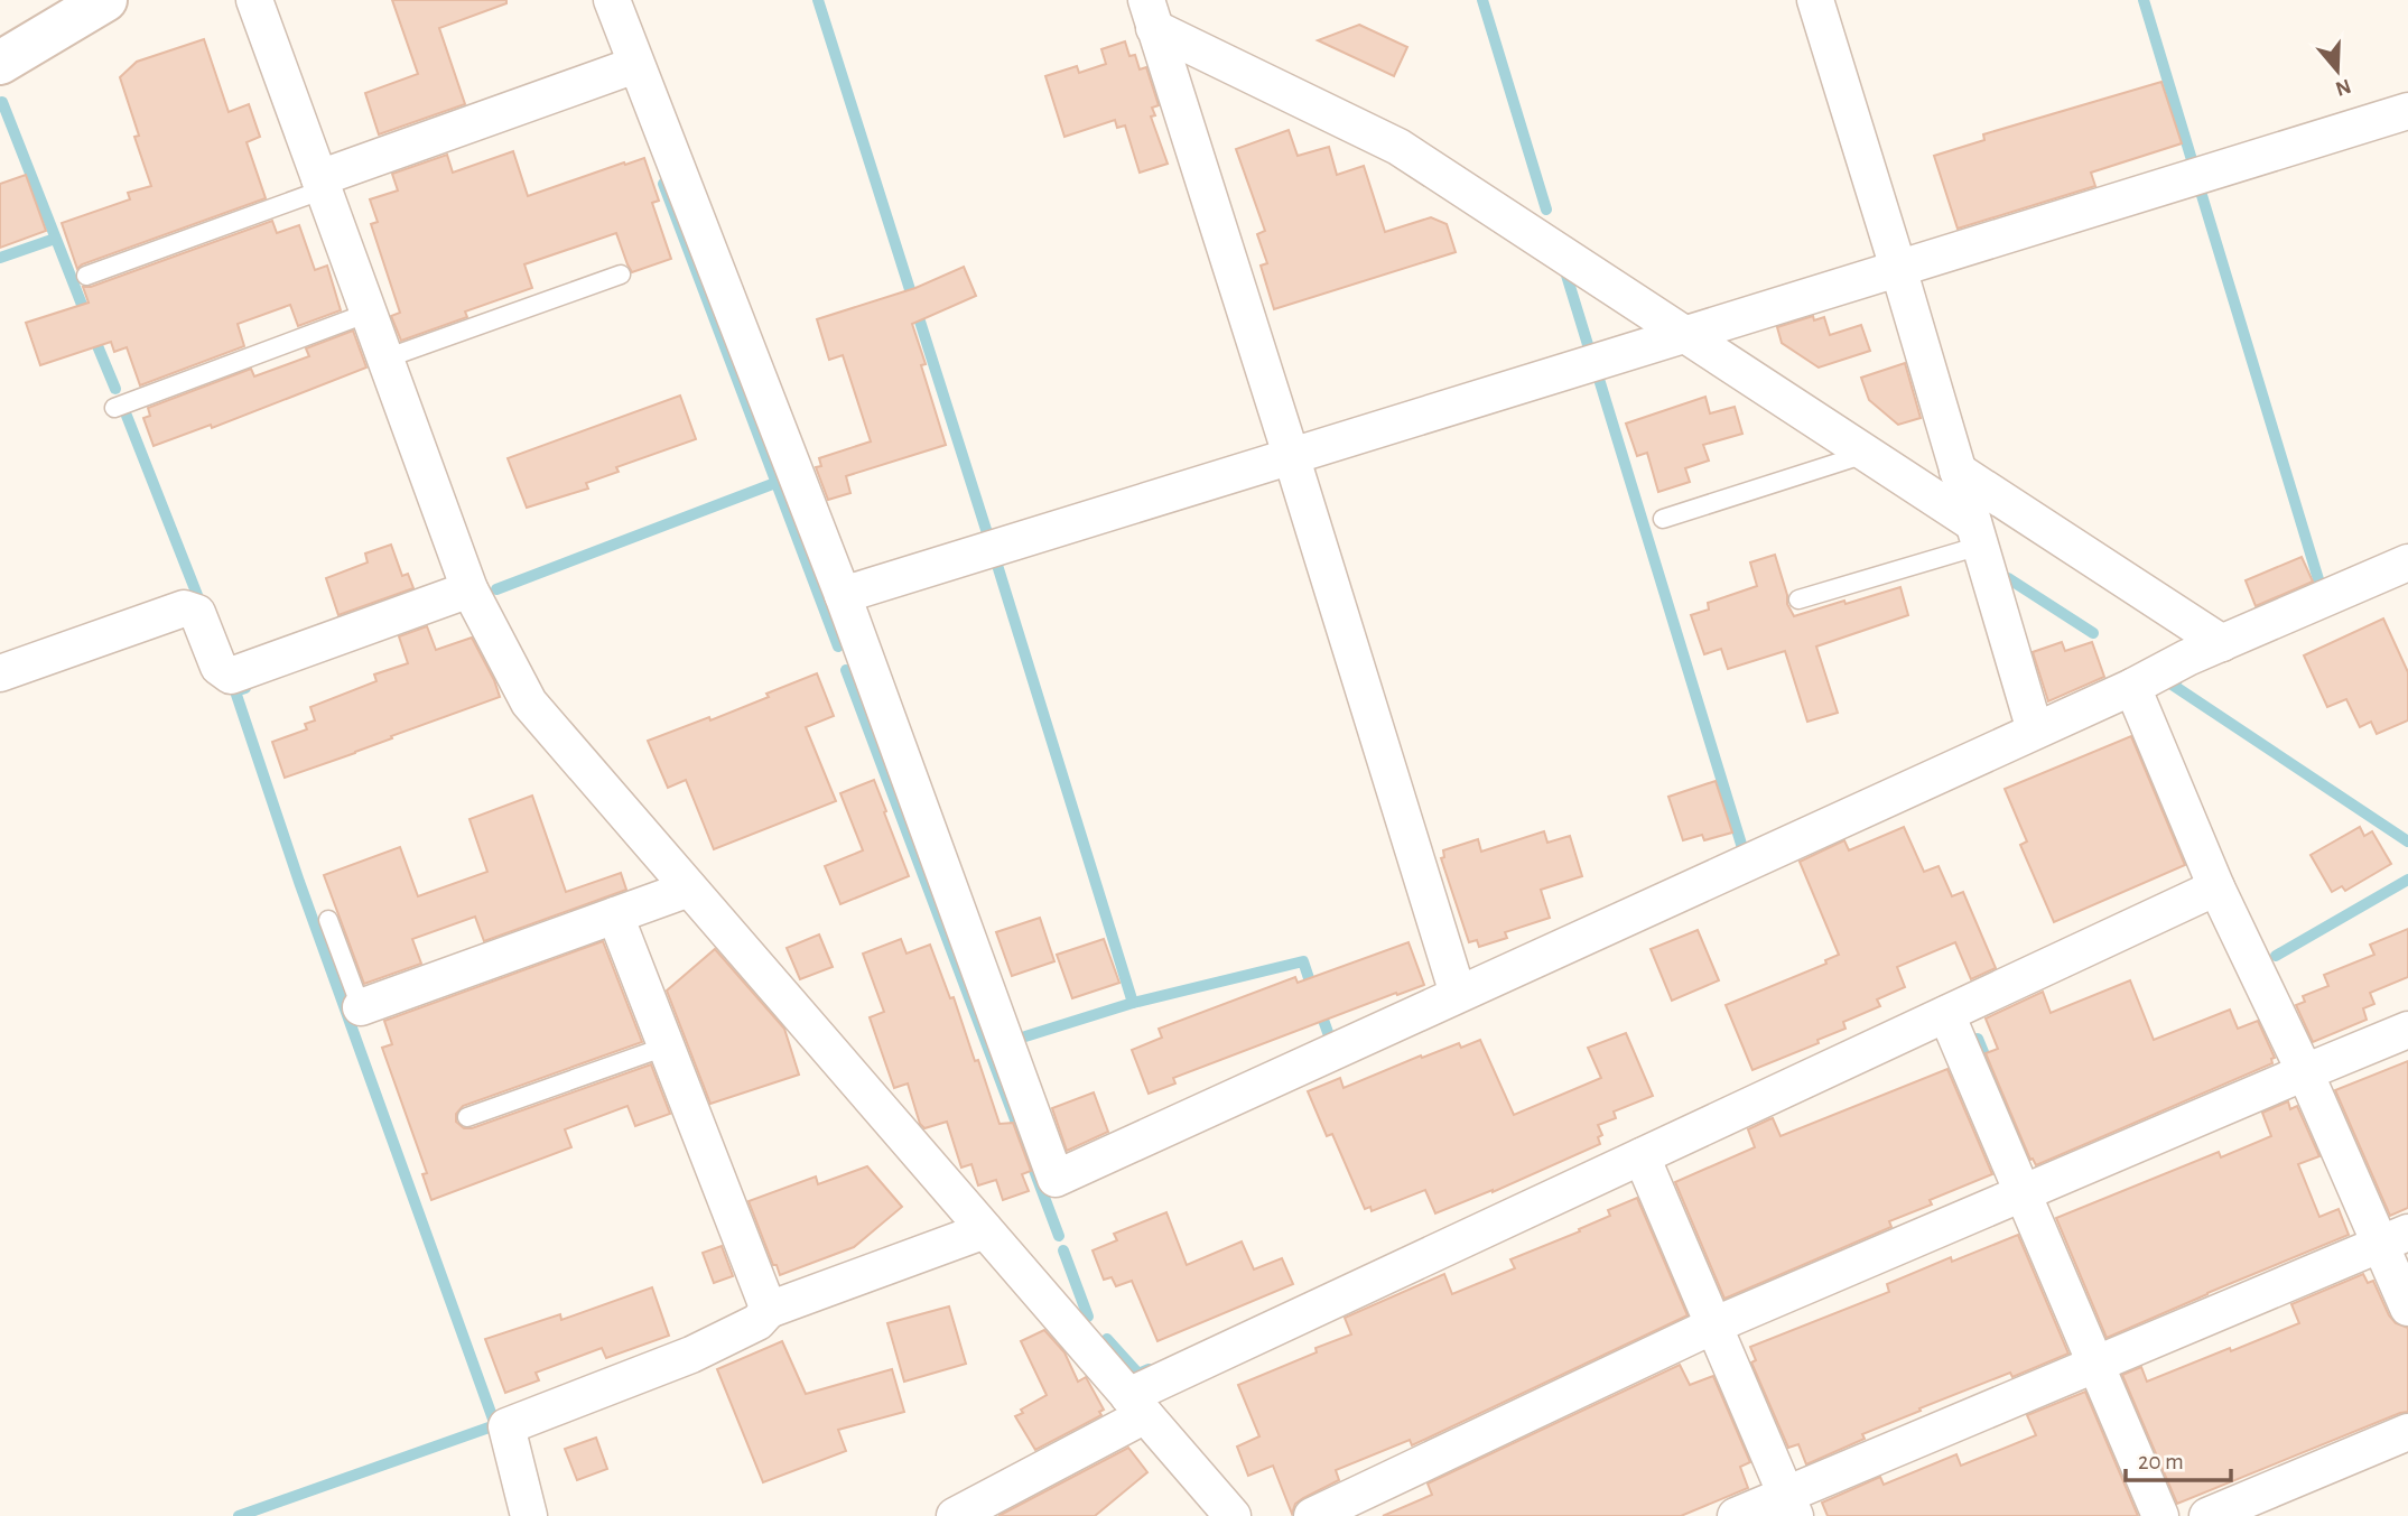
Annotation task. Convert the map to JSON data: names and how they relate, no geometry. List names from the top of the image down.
{
  "scale_bar": "20 m",
  "north": "bottom"
}
